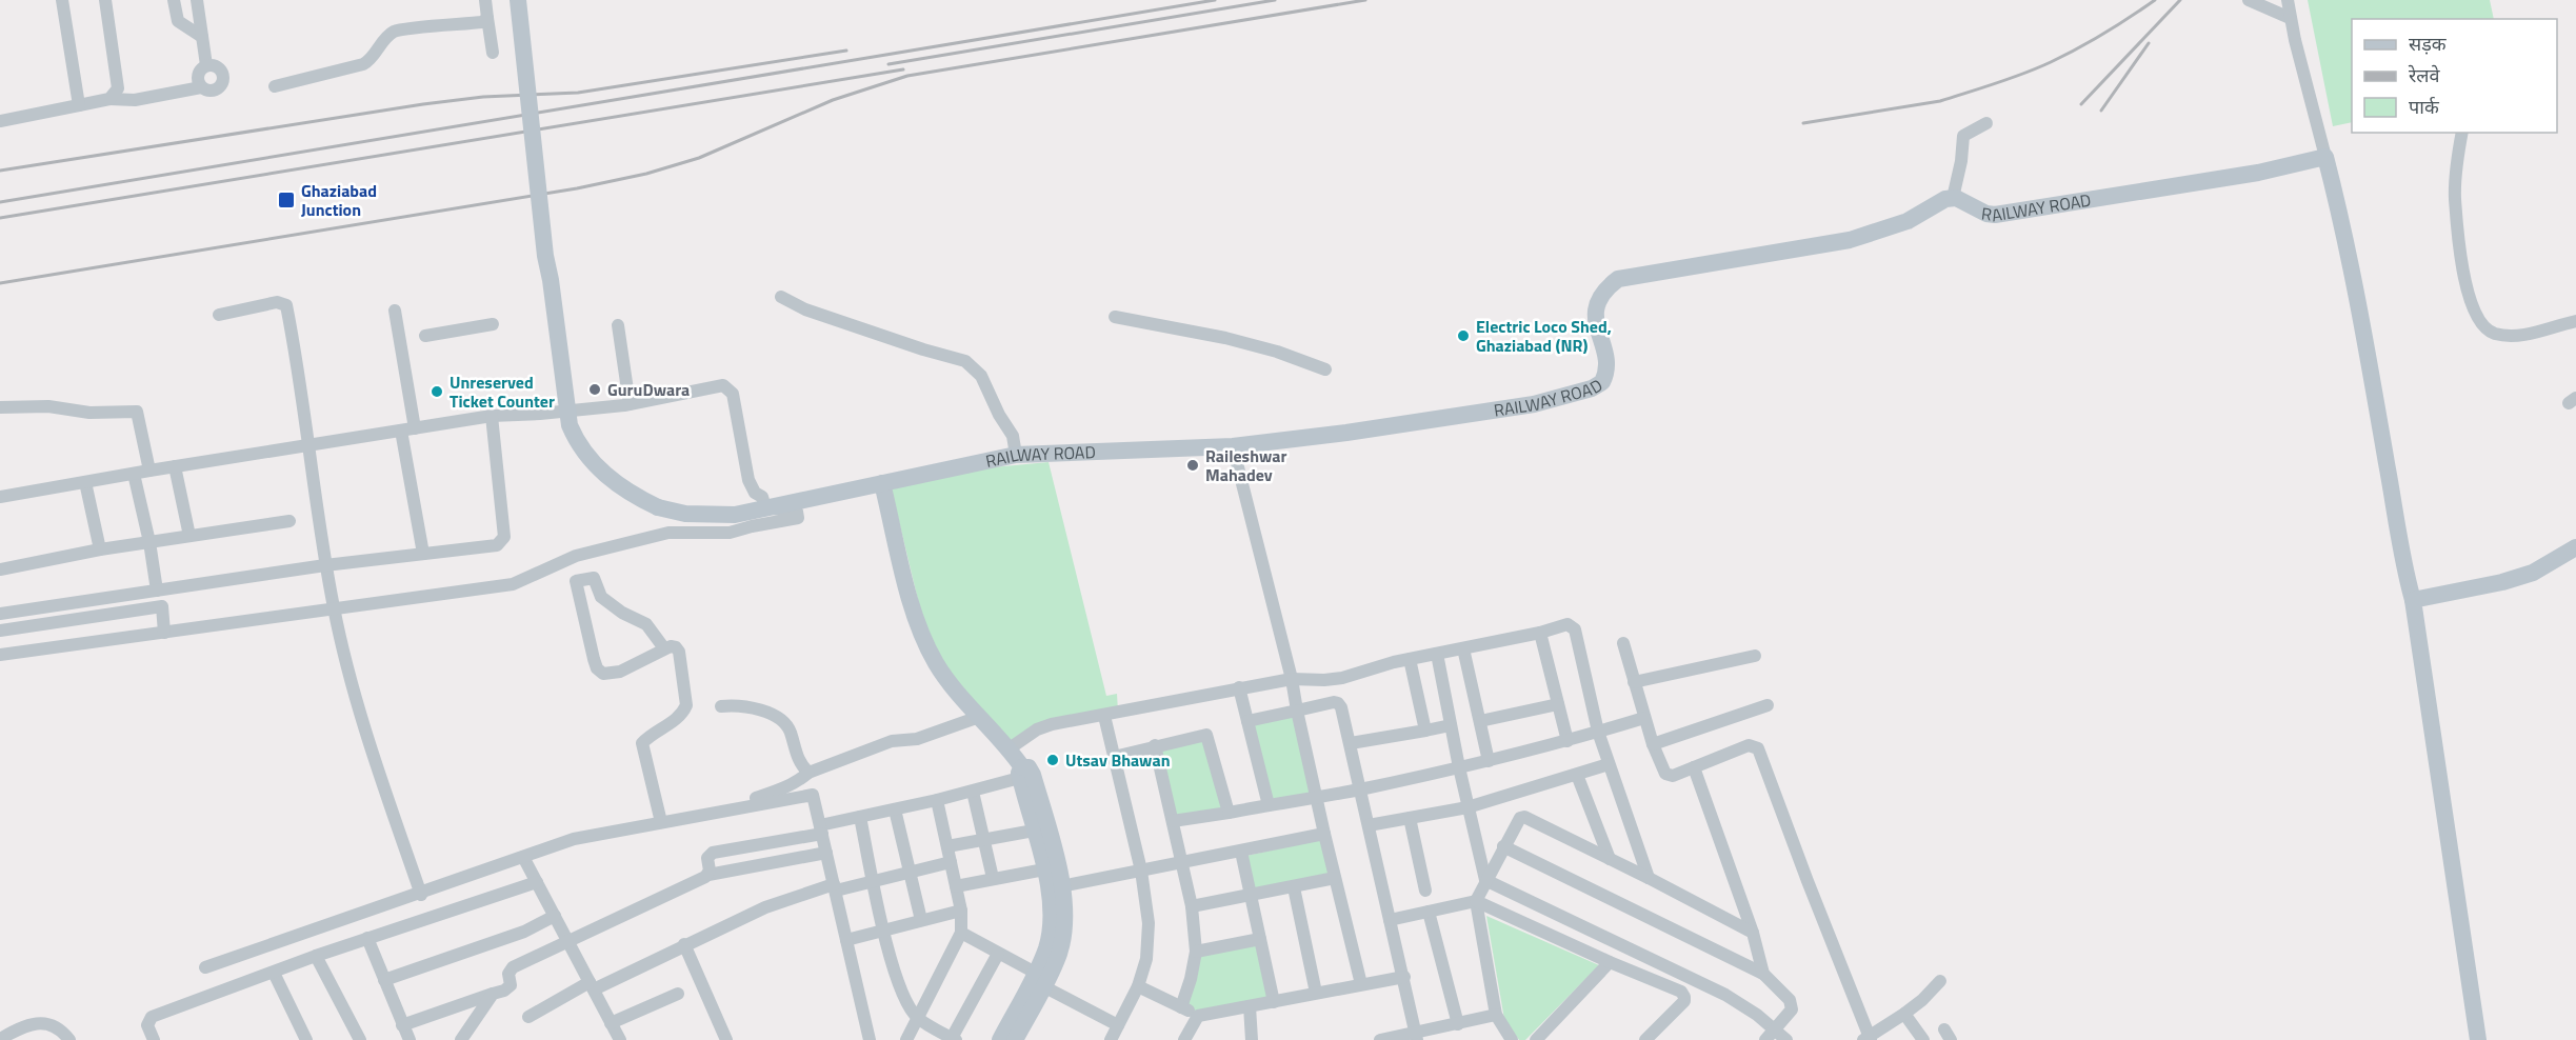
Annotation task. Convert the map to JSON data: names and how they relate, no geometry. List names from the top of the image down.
{
  "streets": {
    "street": ["RAILWAY ROAD"]
  },
  "places": {
    "transit": ["Ghaziabad Junction"],
    "other": [
      "Electric Loco Shed, Ghaziabad (NR)",
      "GuruDwara",
      "Unreserved Ticket Counter",
      "Raileshwar Mahadev",
      "Utsav Bhawan"
    ]
  },
  "legend": ["सड़क", "रेलवे", "पार्क"]
}
